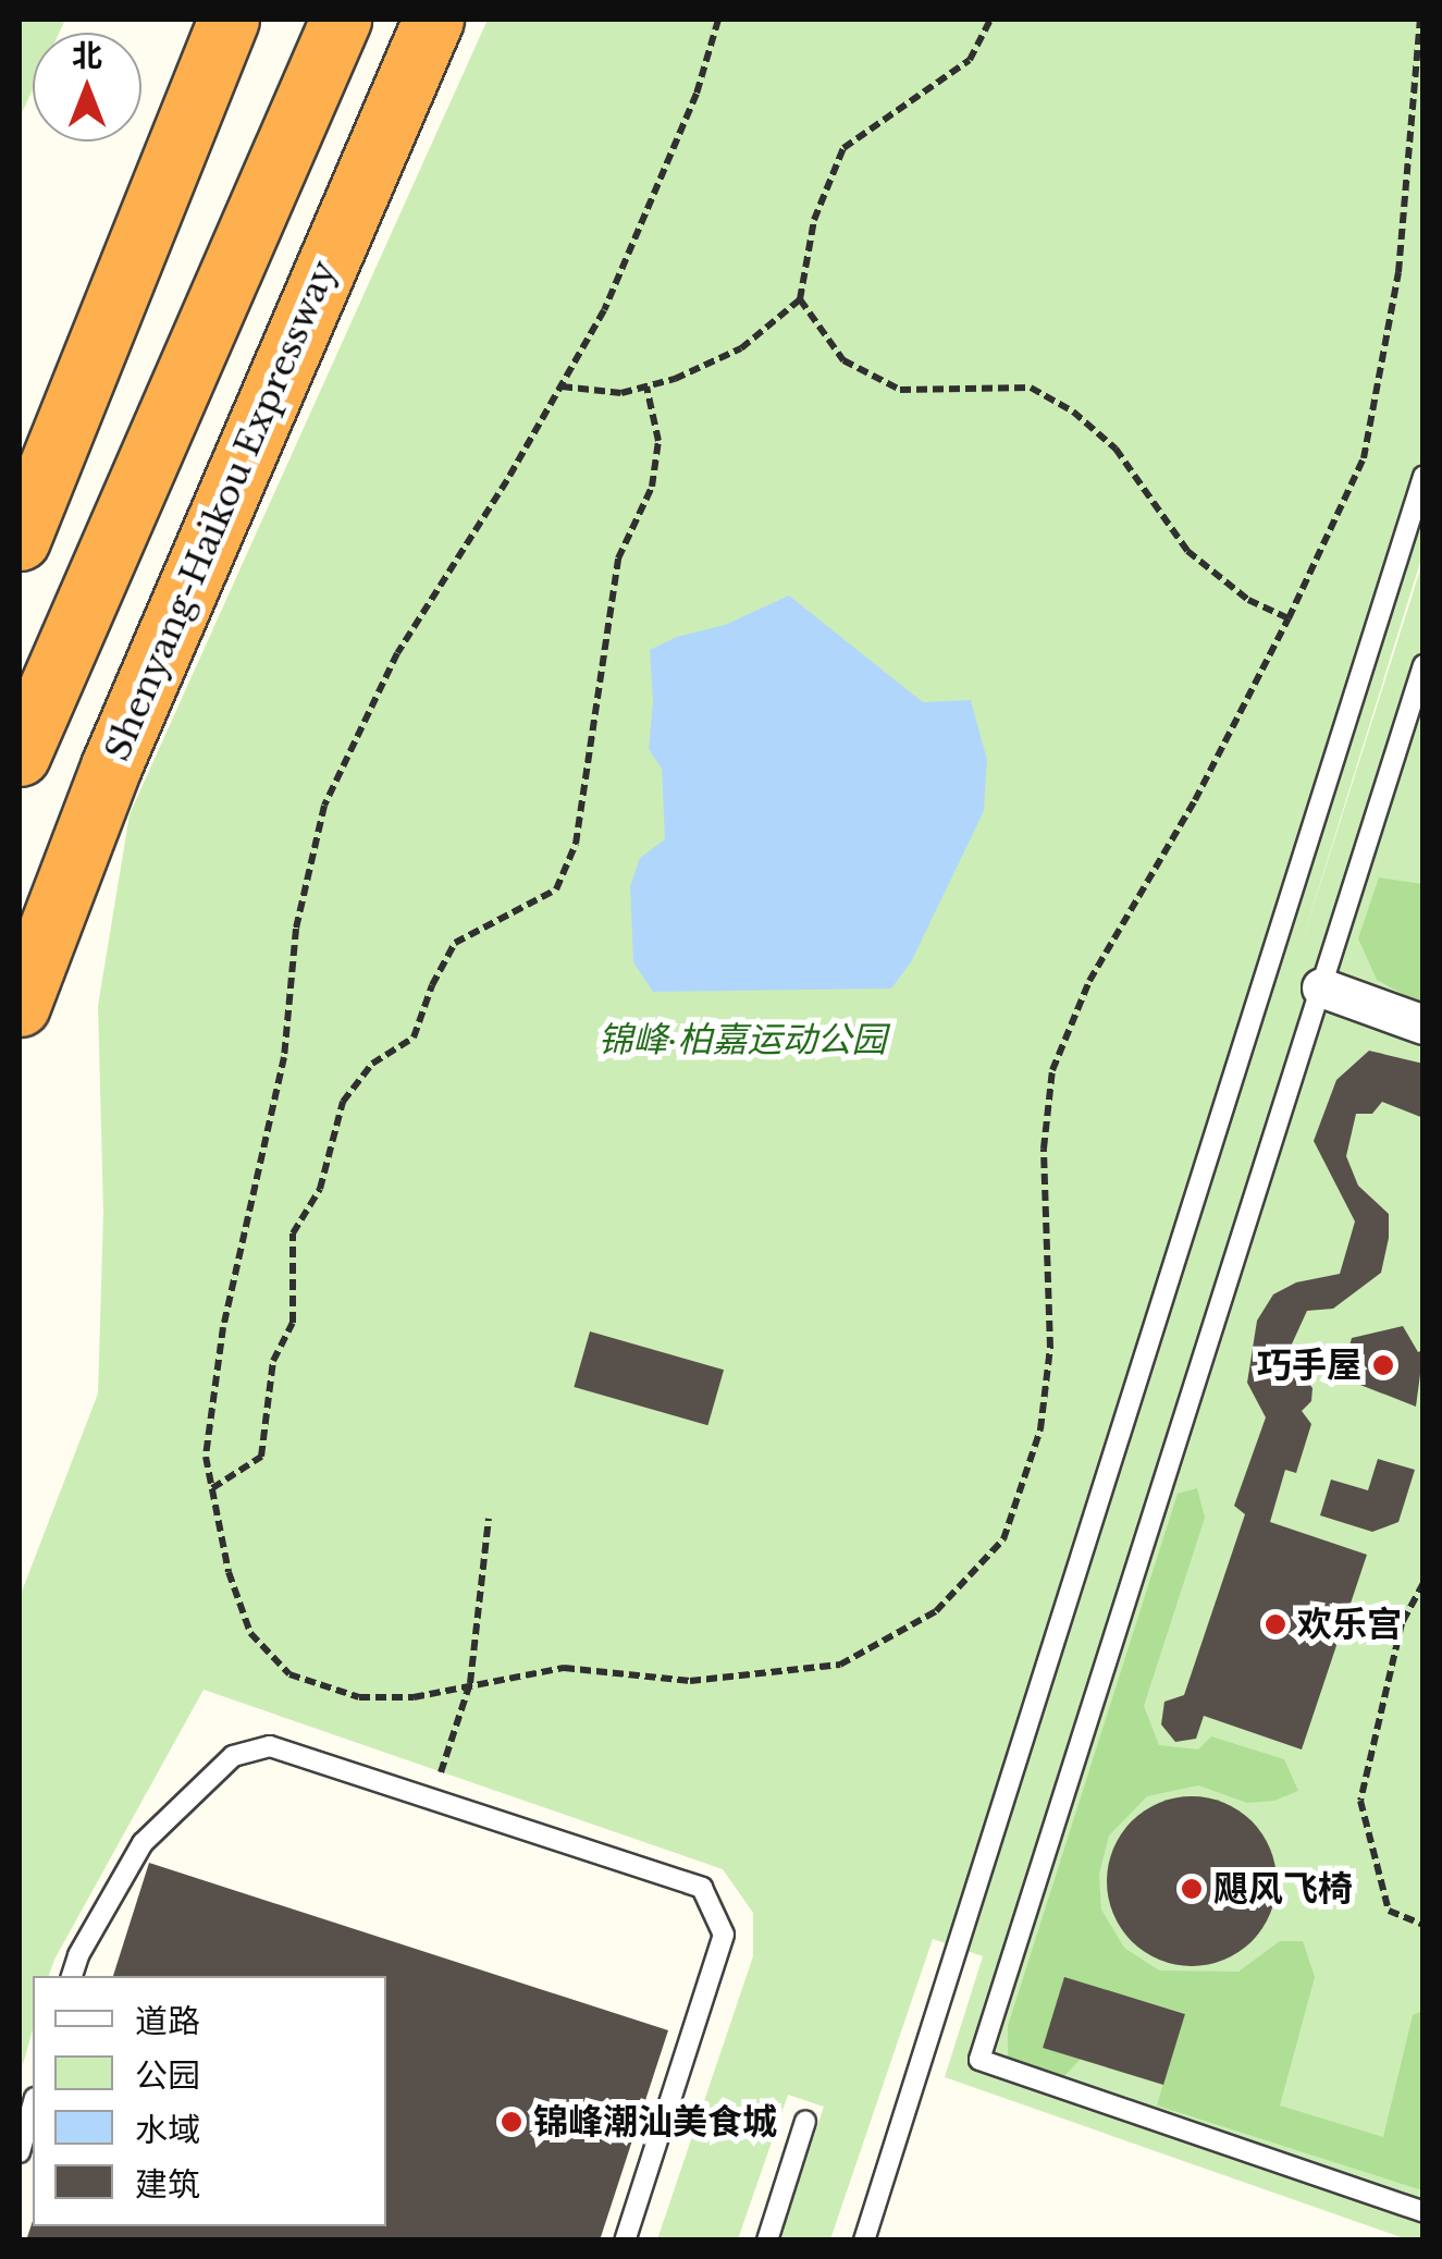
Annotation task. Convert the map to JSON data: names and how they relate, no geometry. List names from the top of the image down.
{
  "streets": {
    "highway": ["Shenyang-Haikou Expressway"]
  },
  "parks": ["锦峰·柏嘉运动公园"],
  "places": [
    "巧手屋",
    "欢乐宫",
    "飓风飞椅",
    "锦峰潮汕美食城"
  ],
  "legend": [
    "道路",
    "公园",
    "水域",
    "建筑"
  ],
  "north": "top"
}
